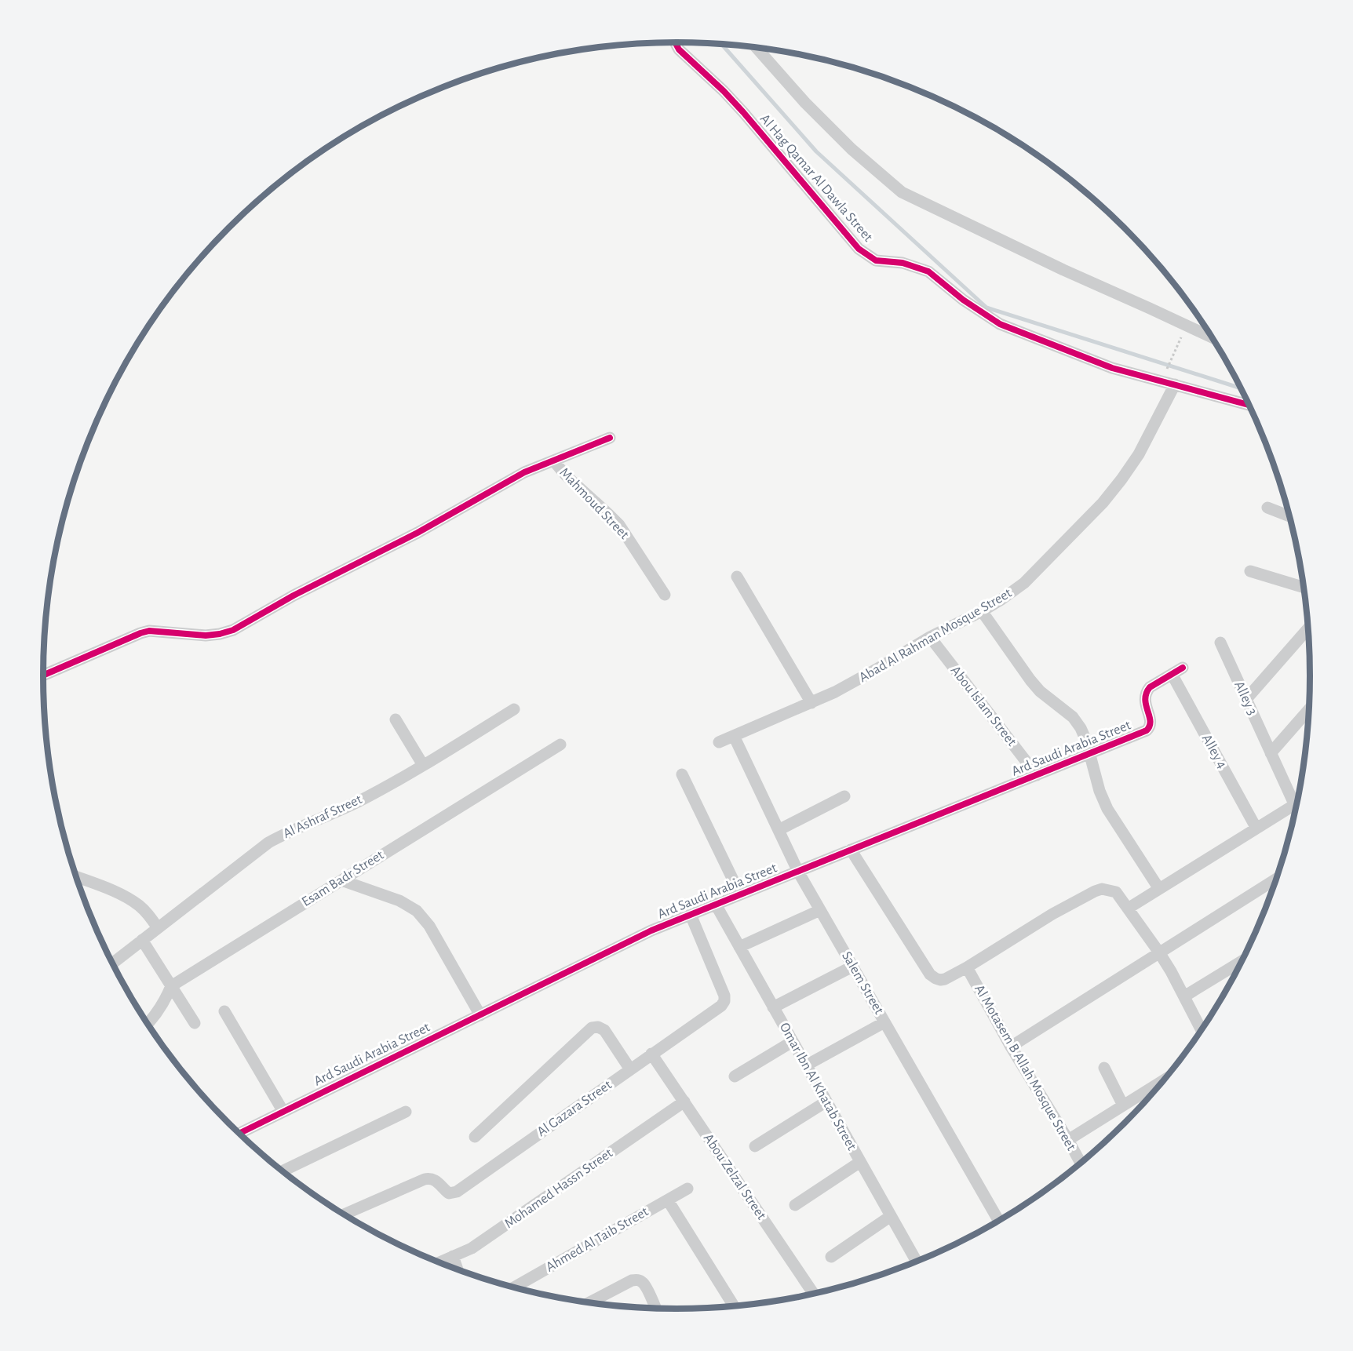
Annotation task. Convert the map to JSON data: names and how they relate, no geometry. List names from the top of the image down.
{
  "streets": {
    "street": [
      "Al Hag Qamar Al Dawla Street",
      "Mahmoud Street",
      "Abad Al Rahman Mosque Street",
      "Alley 3",
      "Abou Islam Street",
      "Ard Saudi Arabia Street",
      "Alley 4",
      "Al Ashraf Street",
      "Esam Badr Street",
      "Salem Street",
      "Al Motasem B Allah Mosque Street",
      "Omar Ibn Al Khatab Street",
      "Al Gazara Street",
      "Abou Zelzal Street",
      "Mohamed Hassn Street",
      "Ahmed Al Taib Street"
    ]
  },
  "crossings": [
    ["Al Hag Qamar Al Dawla Street", "Abad Al Rahman Mosque Street"],
    ["Abad Al Rahman Mosque Street", "Abou Islam Street"],
    ["Abad Al Rahman Mosque Street", "Salem Street"],
    ["Abou Islam Street", "Ard Saudi Arabia Street"],
    ["Ard Saudi Arabia Street", "Alley 4"],
    ["Ard Saudi Arabia Street", "Salem Street"],
    ["Ard Saudi Arabia Street", "Omar Ibn Al Khatab Street"],
    ["Ard Saudi Arabia Street", "Al Gazara Street"],
    ["Al Gazara Street", "Abou Zelzal Street"],
    ["Abou Zelzal Street", "Mohamed Hassn Street"]
  ]
}
